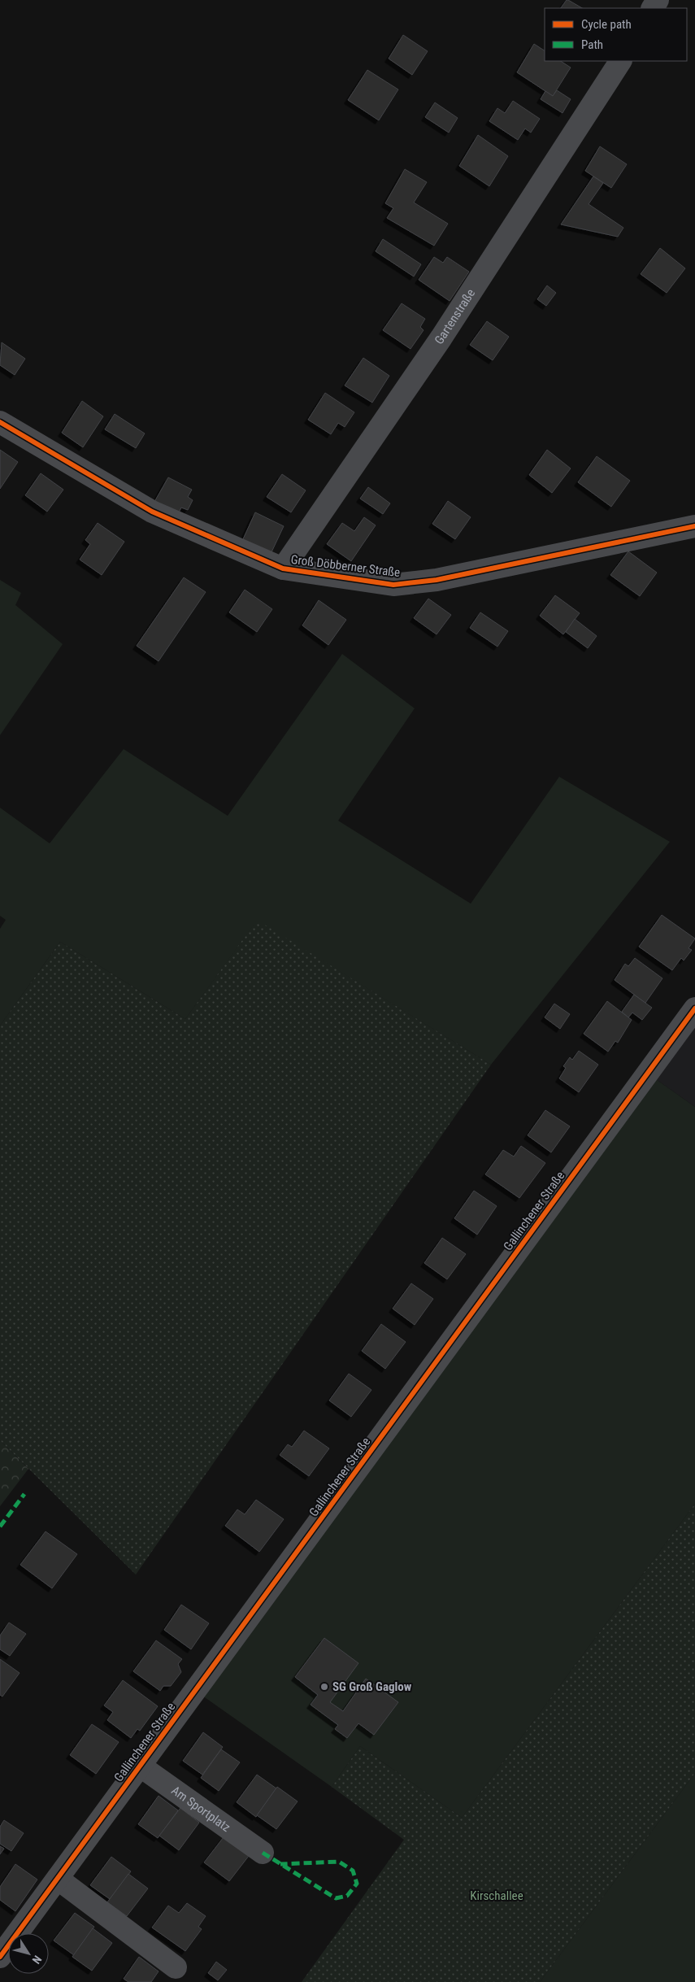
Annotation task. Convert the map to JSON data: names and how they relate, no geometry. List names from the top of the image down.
{
  "streets": {
    "street": [
      "Gartenstraße",
      "Groß Döbberner Straße",
      "Gallinchener Straße",
      "Am Sportplatz"
    ]
  },
  "crossings": [
    ["Gartenstraße", "Groß Döbberner Straße"],
    ["Gallinchener Straße", "Am Sportplatz"]
  ],
  "parks": ["Kirschallee"],
  "places": ["SG Groß Gaglow"],
  "legend": ["Cycle path", "Path"],
  "north": "bottom right"
}
